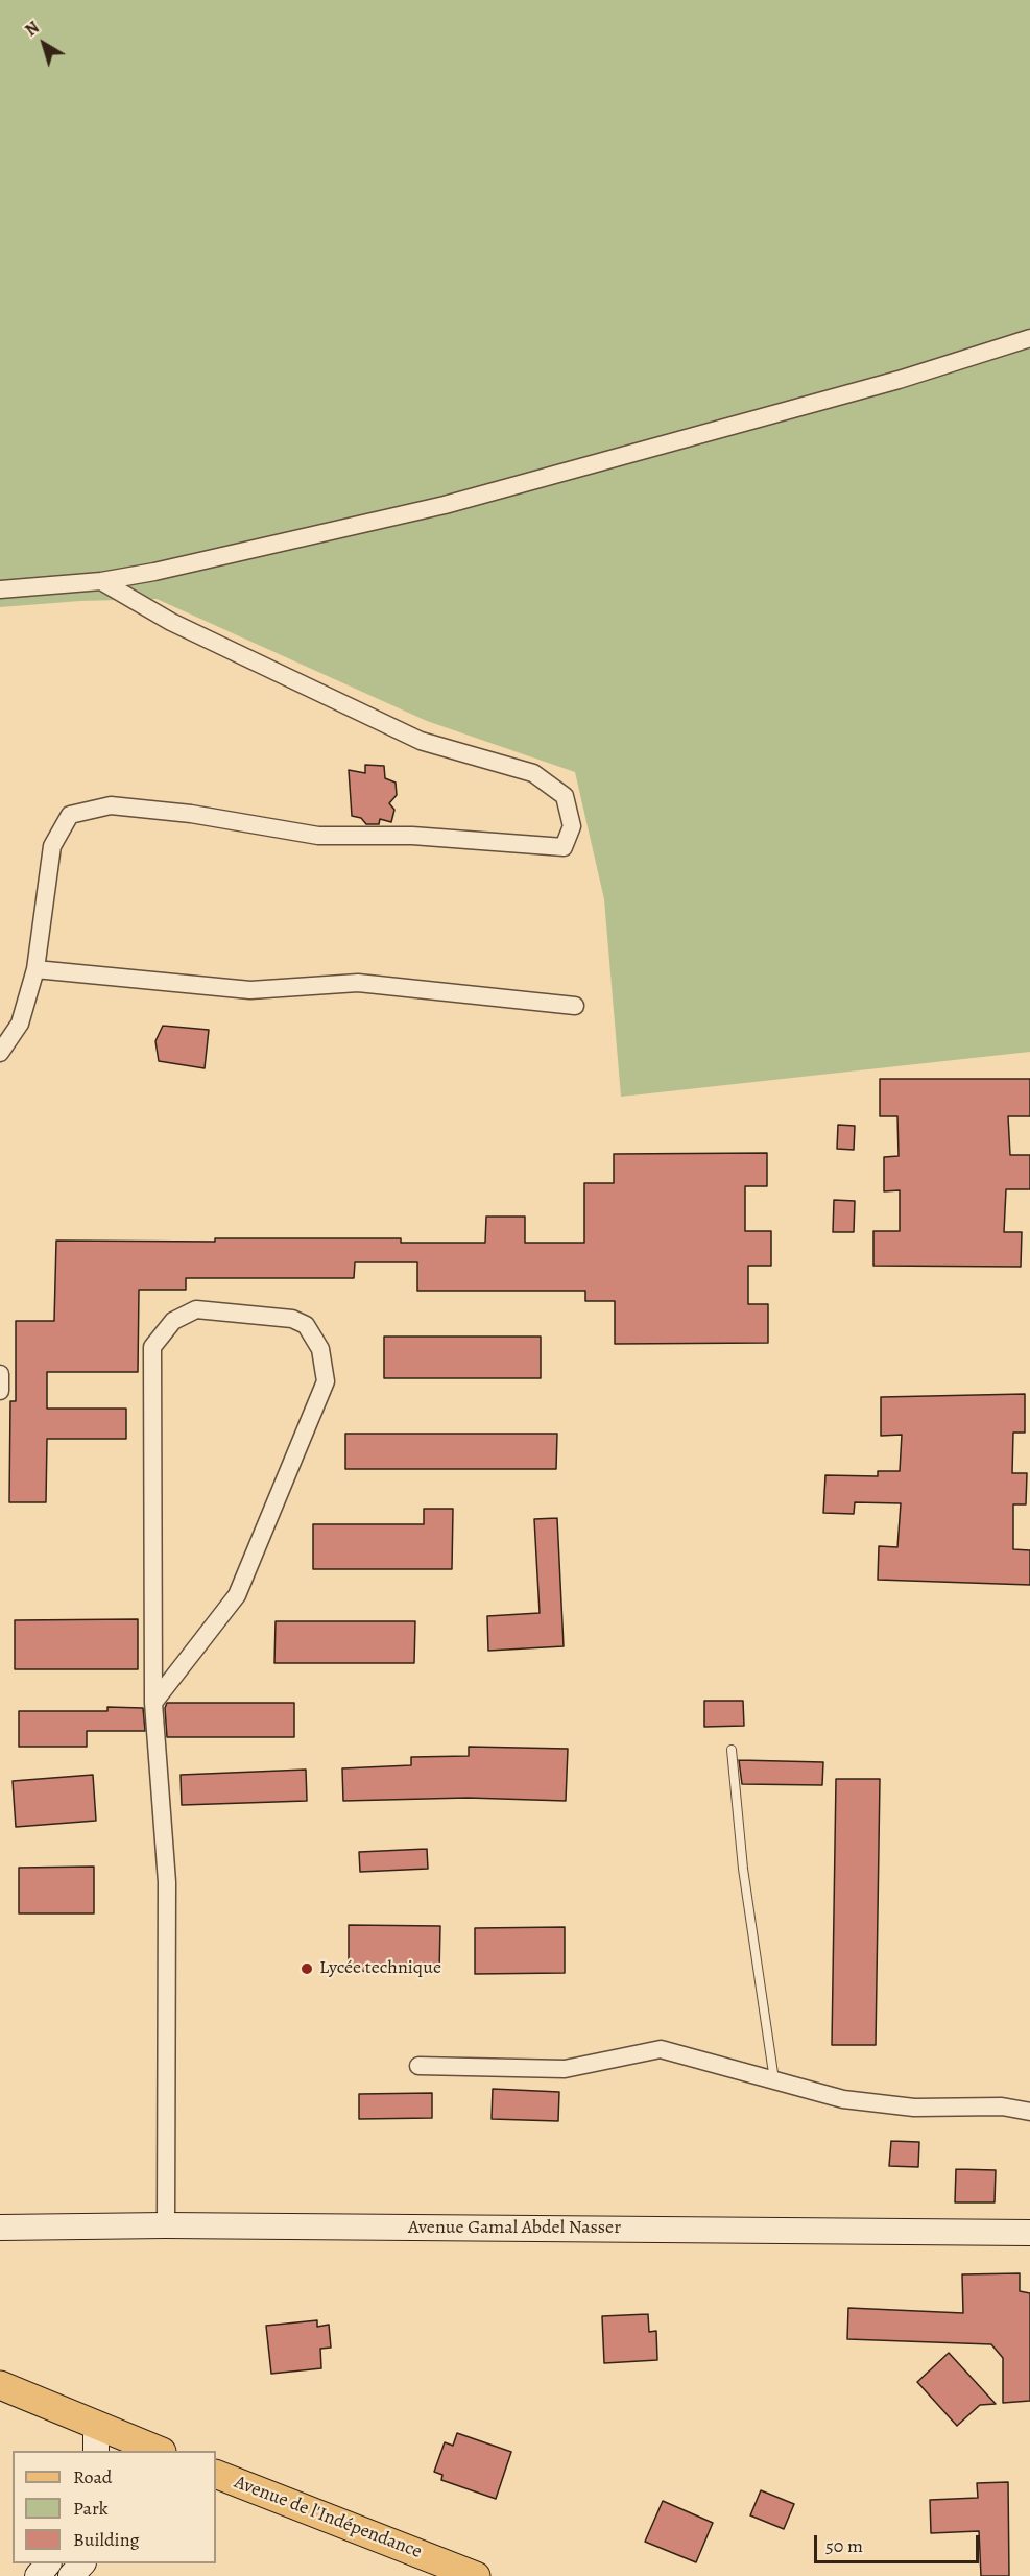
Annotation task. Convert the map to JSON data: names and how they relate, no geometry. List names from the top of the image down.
{
  "streets": {
    "main road": ["Avenue de l'Indépendance"],
    "street": ["Avenue Gamal Abdel Nasser"]
  },
  "places": ["Lycée technique"],
  "legend": ["Road", "Park", "Building"],
  "scale_bar": "50 m",
  "north": "top left"
}
